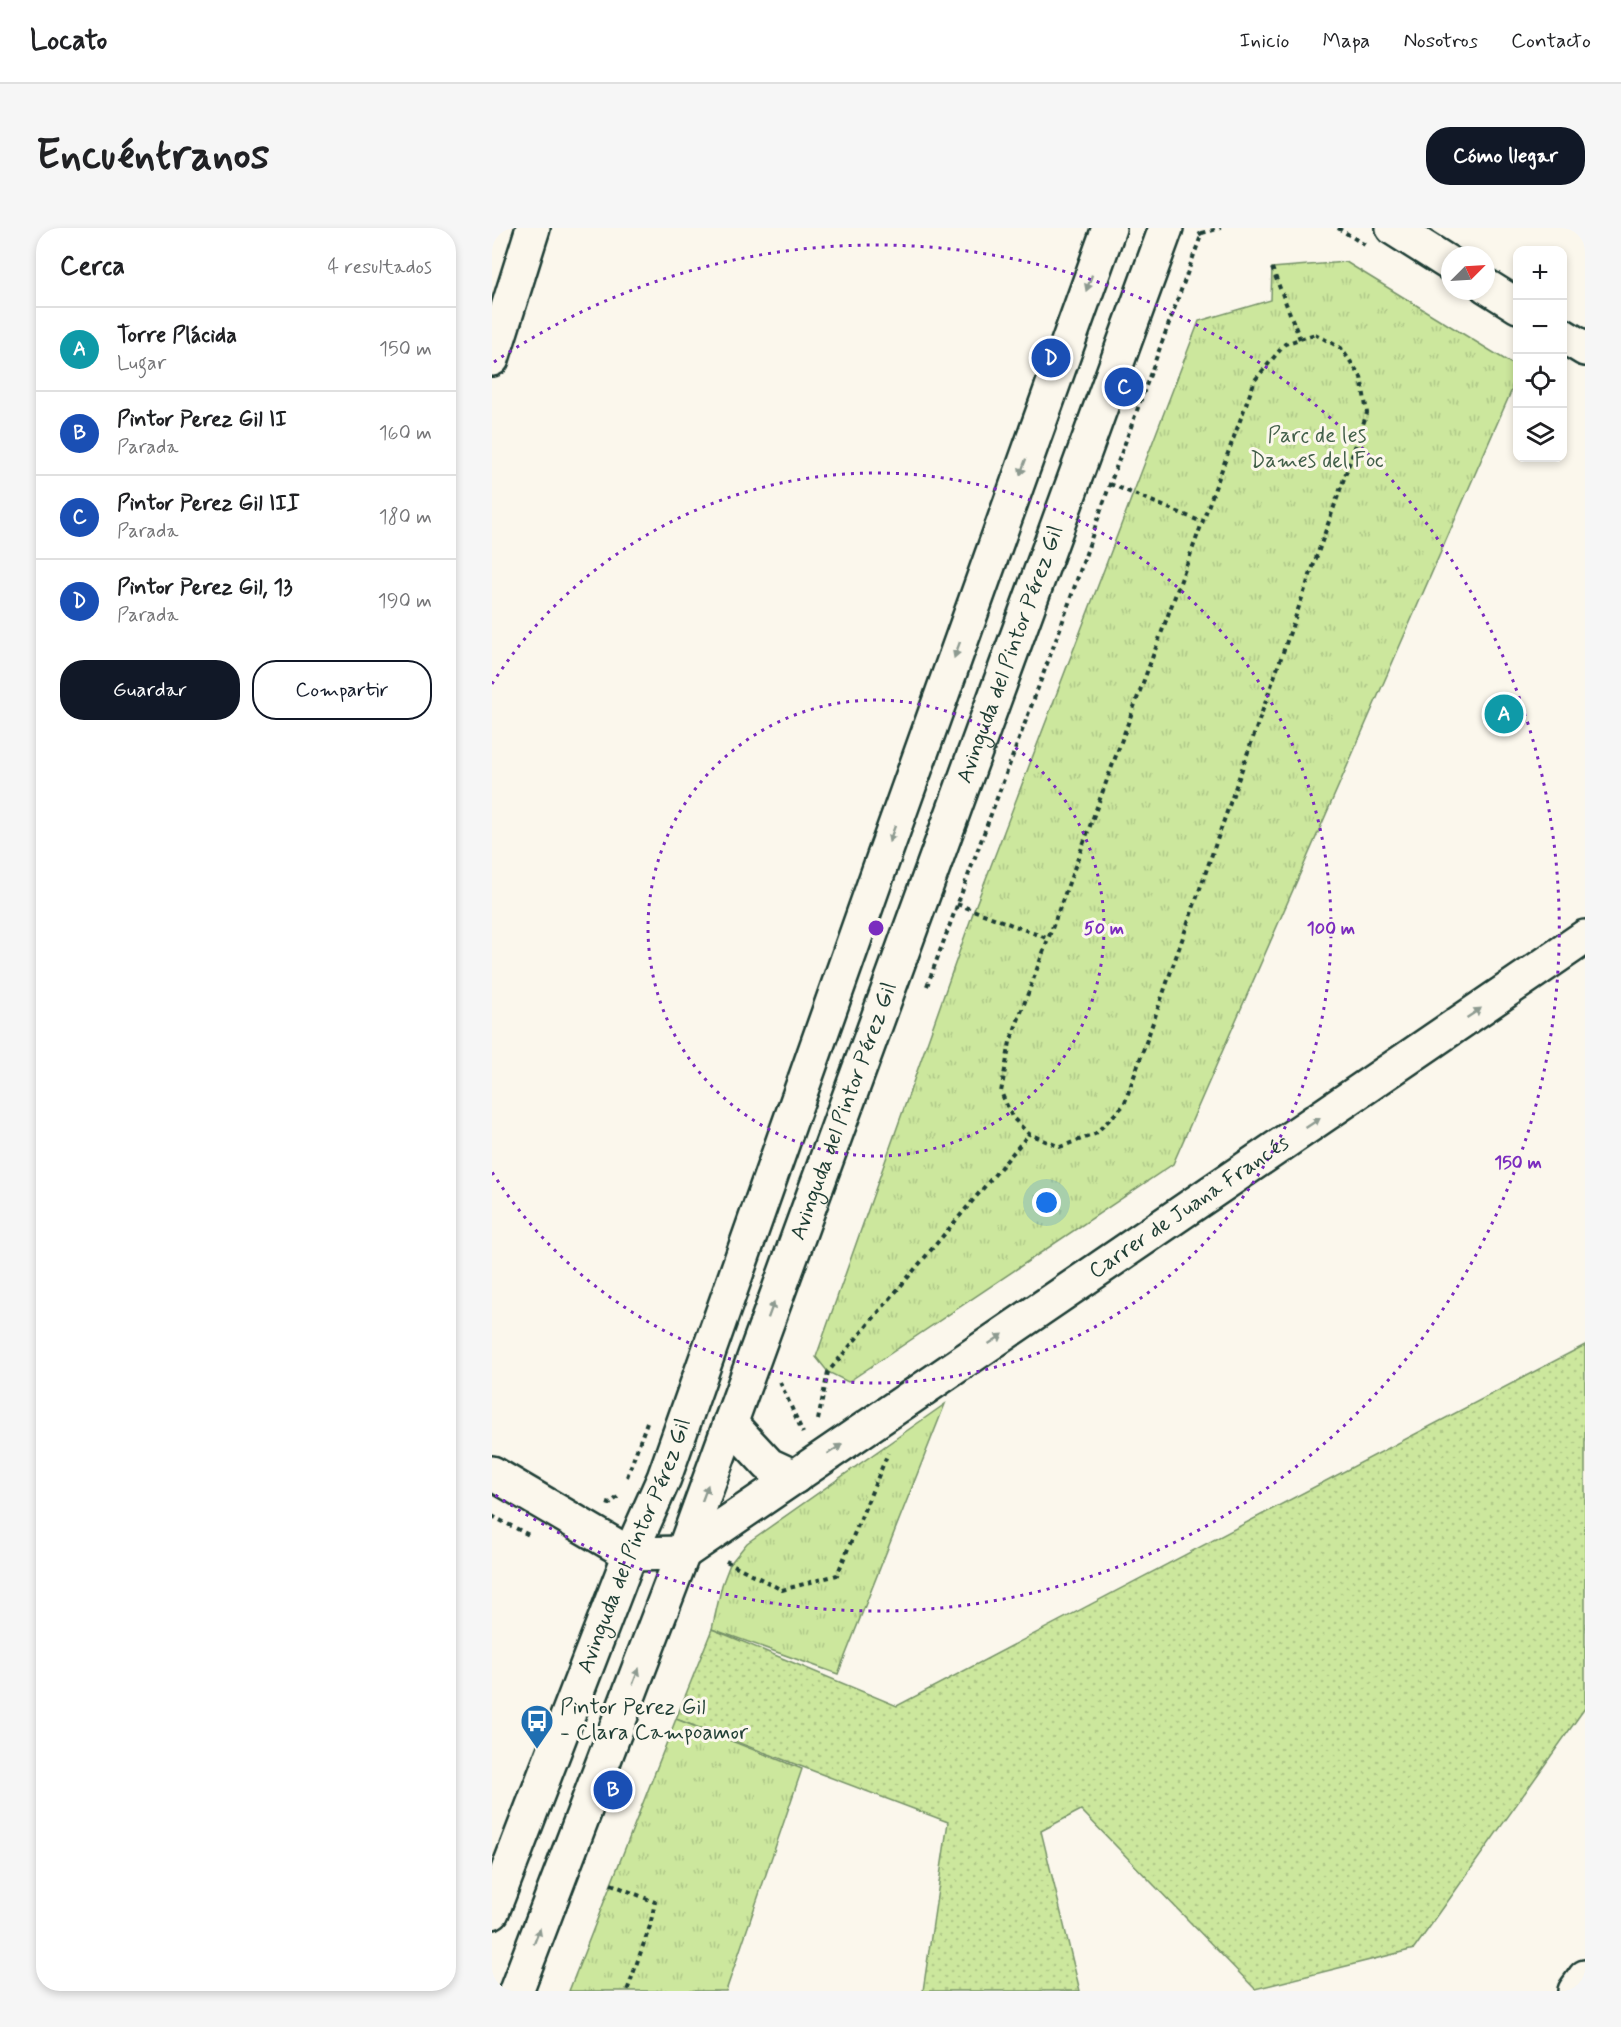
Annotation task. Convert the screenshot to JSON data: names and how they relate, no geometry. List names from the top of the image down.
{
  "streets": {
    "main road": ["Avinguda del Pintor Pérez Gil", "Carrer de Juana Francés"]
  },
  "crossings": [
    ["Avinguda del Pintor Pérez Gil", "Carrer de Juana Francés"]
  ],
  "one_way": ["Carrer de Juana Francés"],
  "parks": ["Parc de les Dames del Foc"],
  "places": {
    "bus stop": ["Pintor Perez Gil - Clara Campoamor"]
  },
  "north": "top right",
  "page": {
    "header": "Locato",
    "nav": [
      "Inicio",
      "Mapa",
      "Nosotros",
      "Contacto"
    ],
    "buttons": [
      "Cómo llegar",
      ["Guardar", "Compartir"]
    ],
    "title": "Encuéntranos",
    "heading": ["Cerca", "4 resultados"],
    "map_buttons": ["+", "−"],
    "list": [
      {
        "mark": "A",
        "name": "Torre Plácida",
        "note": "Lugar",
        "value": "150 m"
      },
      {
        "mark": "B",
        "name": "Pintor Perez Gil II",
        "note": "Parada",
        "value": "160 m"
      },
      {
        "mark": "C",
        "name": "Pintor Perez Gil III",
        "note": "Parada",
        "value": "180 m"
      },
      {
        "mark": "D",
        "name": "Pintor Perez Gil, 13",
        "note": "Parada",
        "value": "190 m"
      }
    ],
    "pins": [
      "D",
      "C",
      "A",
      "B"
    ]
  },
  "rings": ["50 m", "100 m", "150 m"]
}
